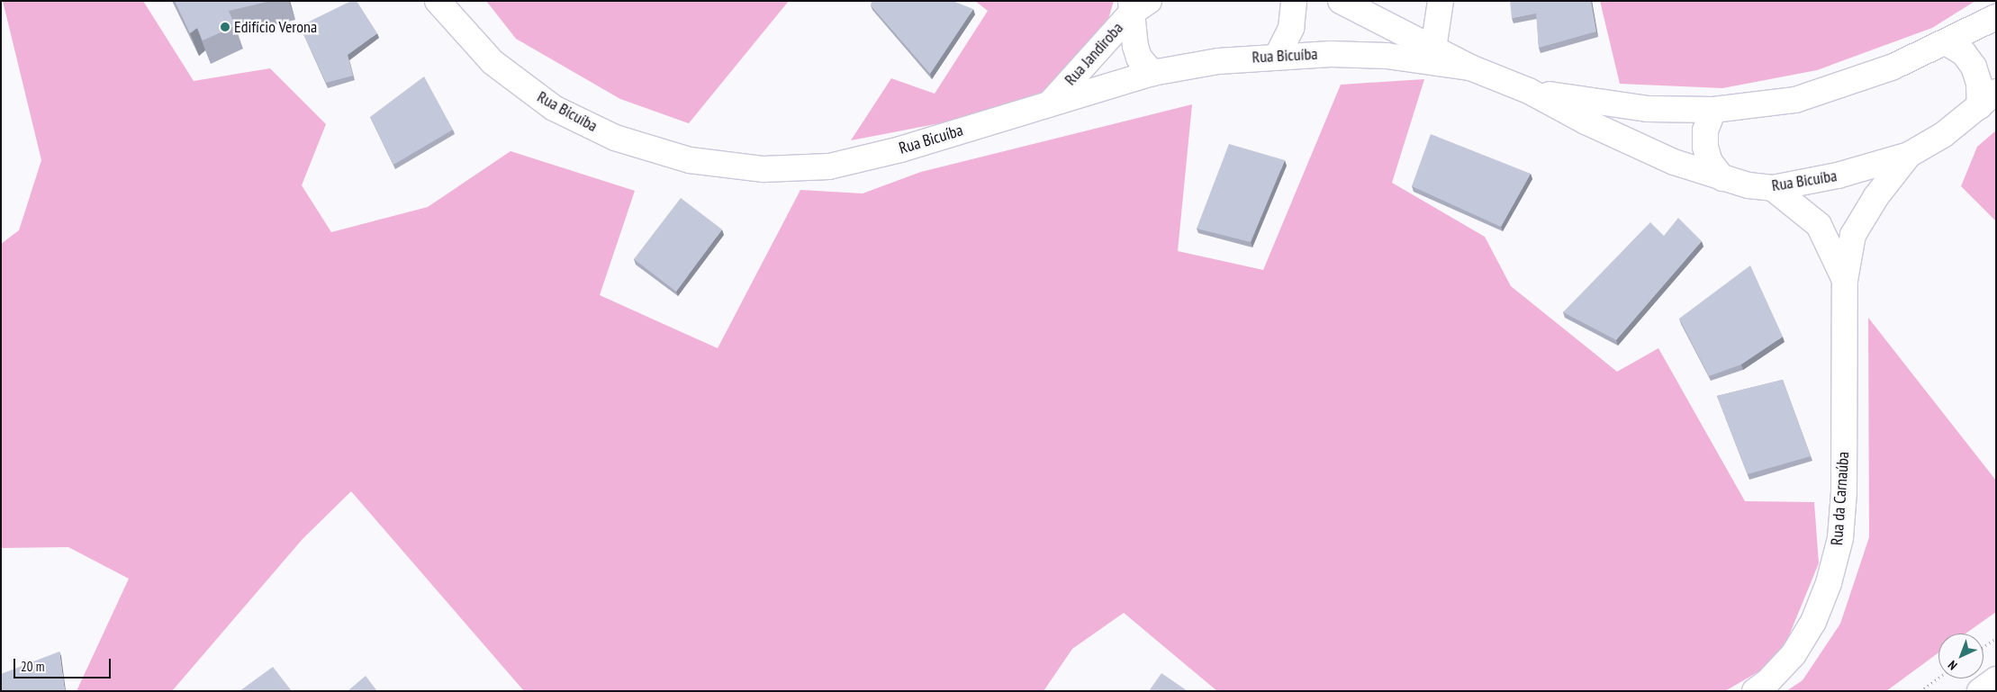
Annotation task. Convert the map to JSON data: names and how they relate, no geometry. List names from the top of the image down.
{
  "streets": {
    "street": ["Rua Jandiroba", "Rua Bicuíba", "Rua da Carnaúba"]
  },
  "crossings": [
    ["Rua Jandiroba", "Rua Bicuíba"],
    ["Rua Bicuíba", "Rua da Carnaúba"]
  ],
  "places": ["Edifício Verona"],
  "scale_bar": "20 m",
  "north": "bottom left"
}
